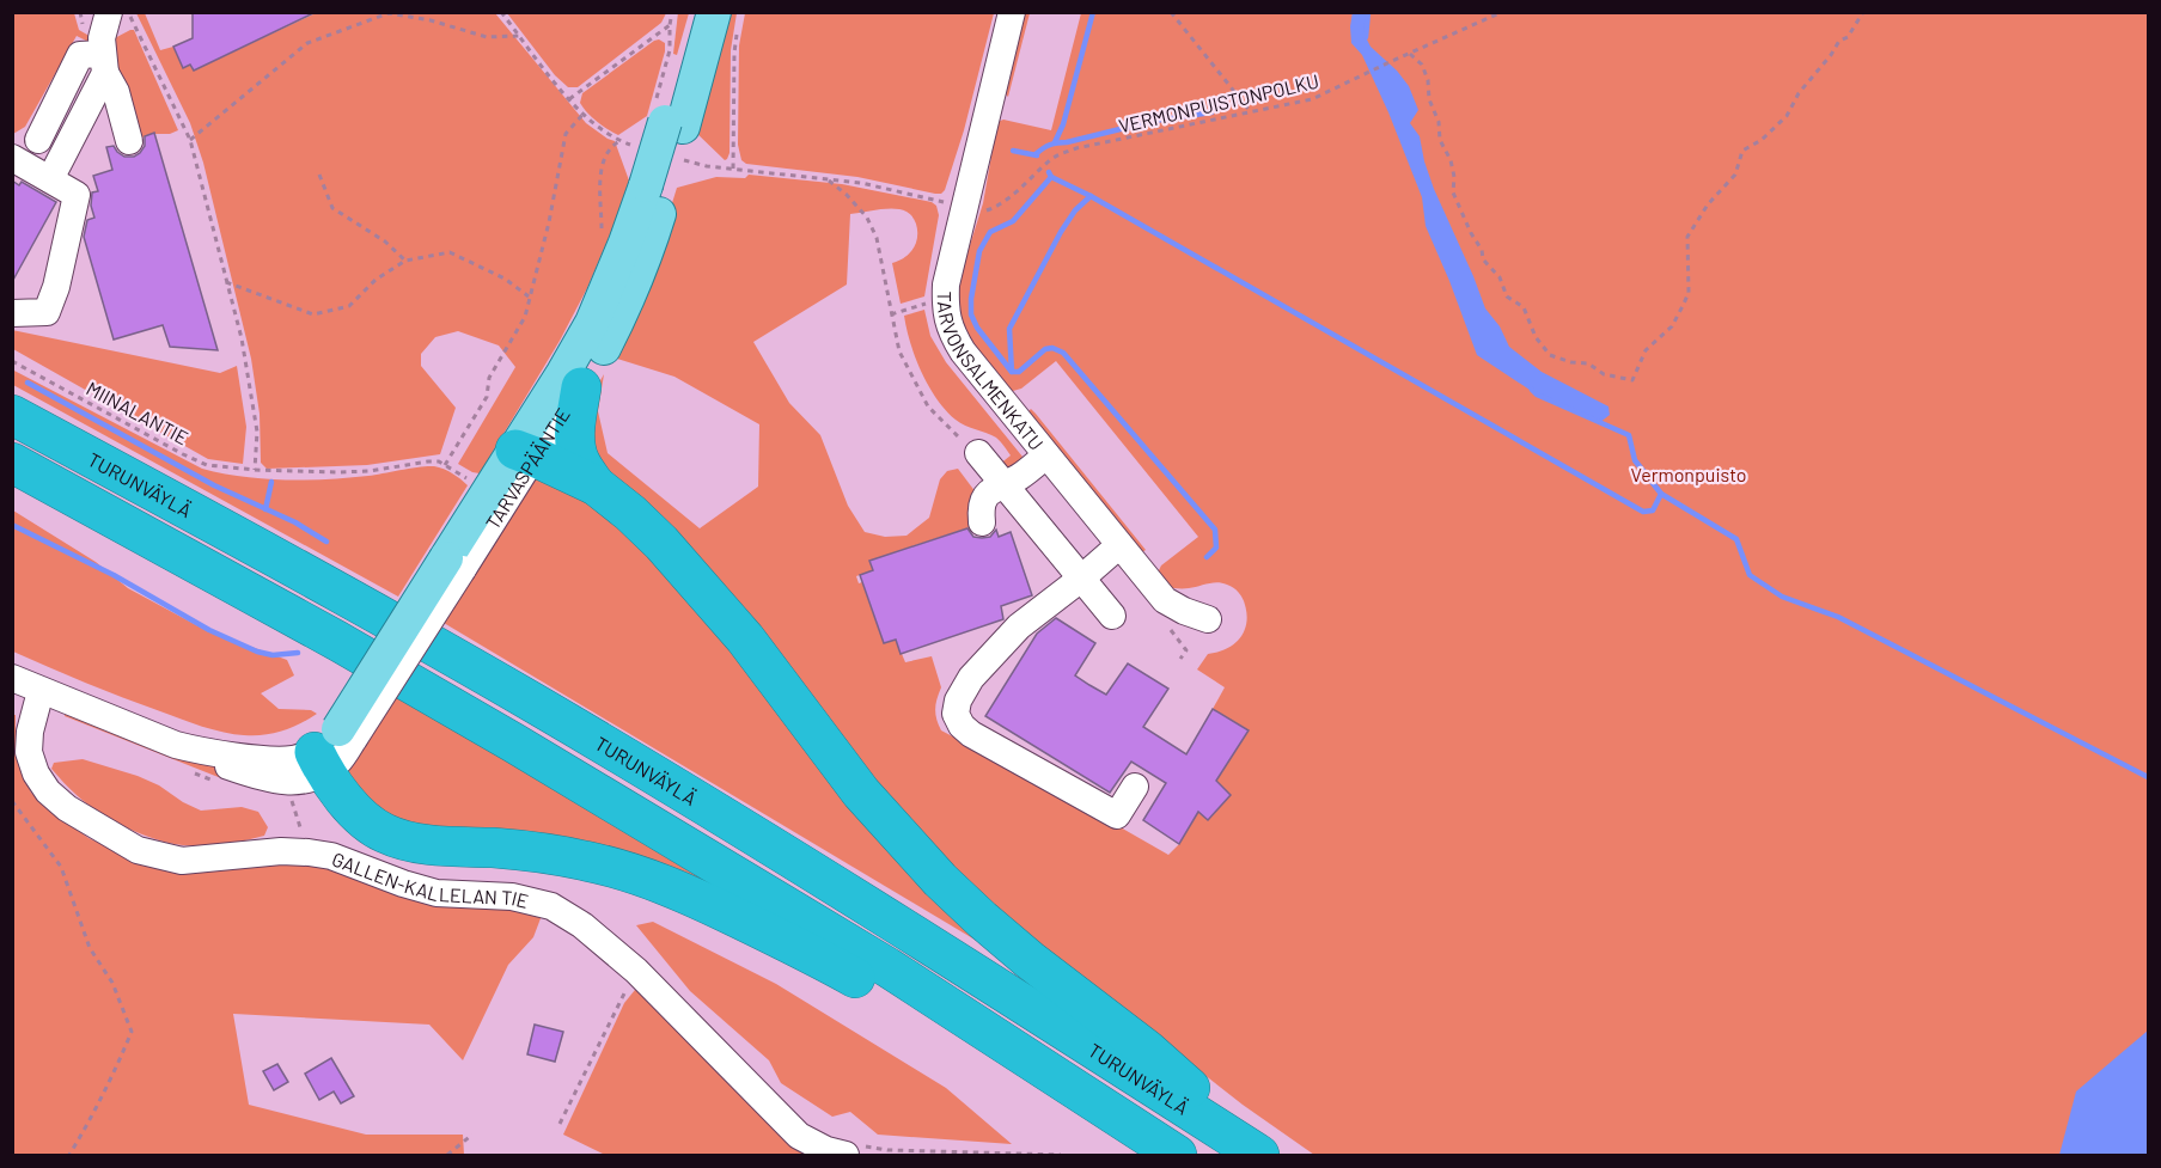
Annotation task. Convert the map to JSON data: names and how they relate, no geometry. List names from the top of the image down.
{
  "streets": {
    "highway": ["TURUNVÄYLÄ"],
    "main road": ["TARVASPÄÄNTIE"],
    "street": ["TARVONSALMENKATU", "GALLEN-KALLELAN TIE"],
    "path": ["VERMONPUISTONPOLKU", "MIINALANTIE"]
  },
  "crossings": [
    ["VERMONPUISTONPOLKU", "TARVONSALMENKATU"]
  ],
  "parks": ["Vermonpuisto"]
}
